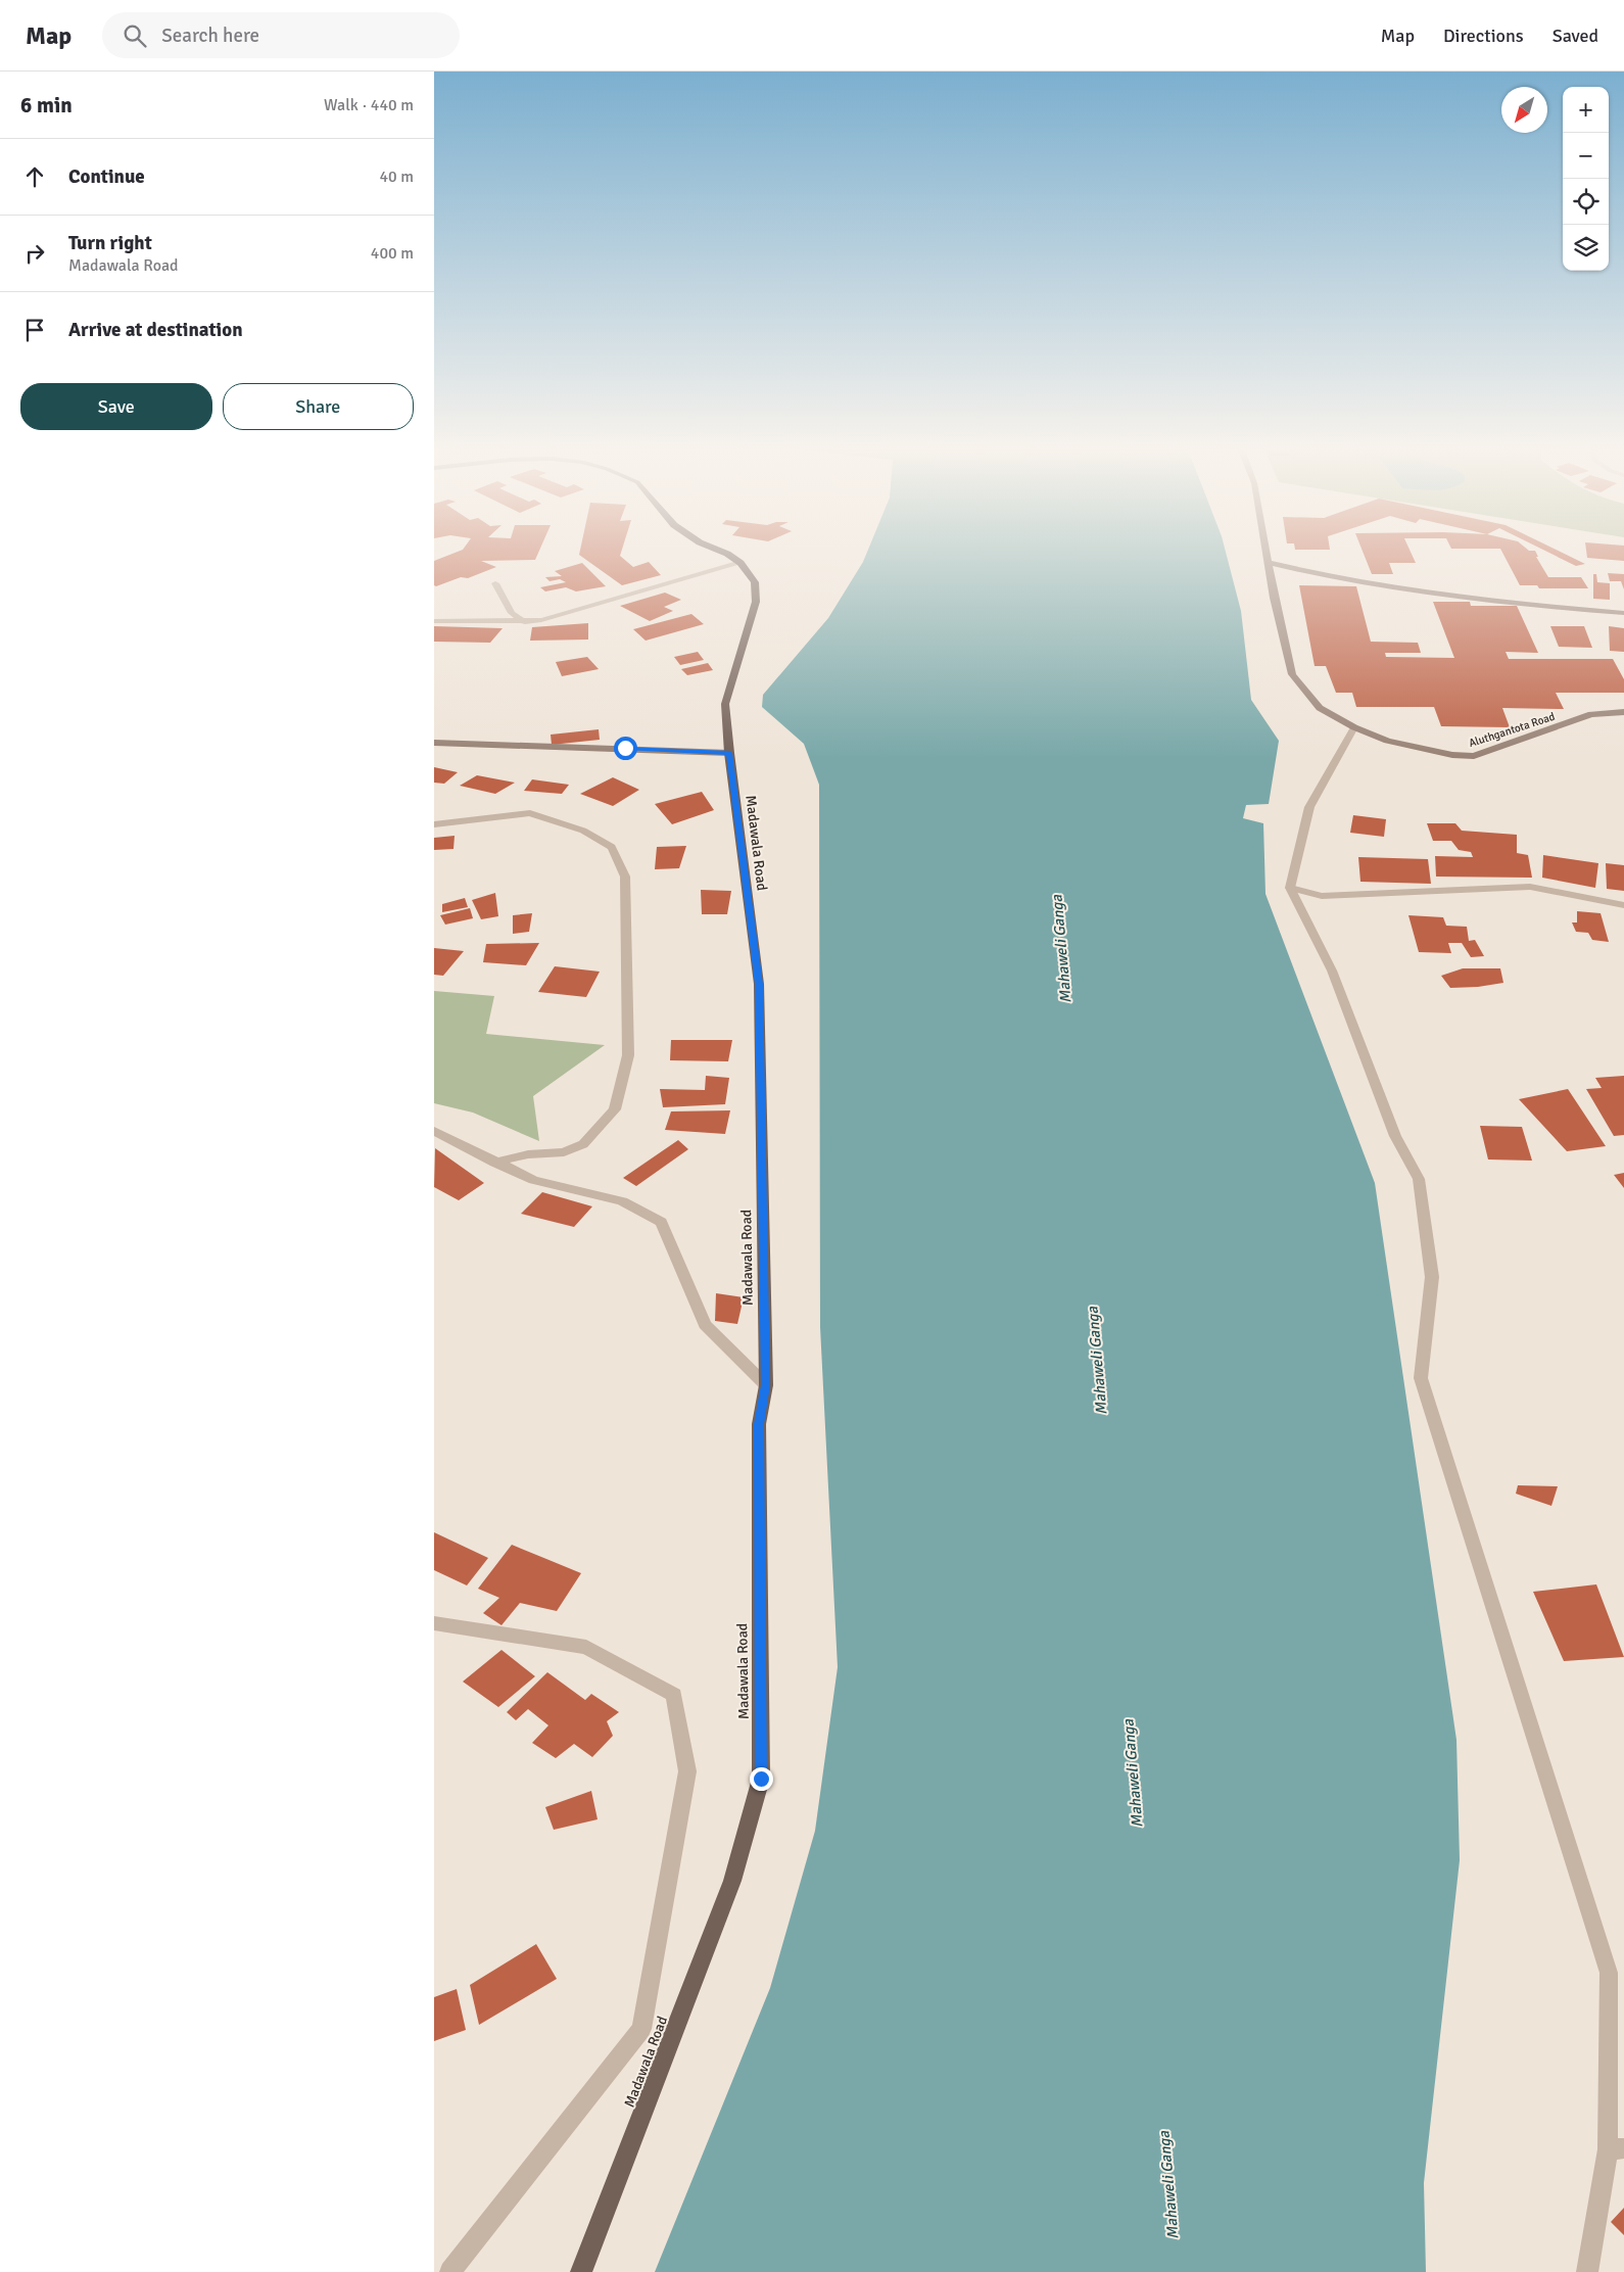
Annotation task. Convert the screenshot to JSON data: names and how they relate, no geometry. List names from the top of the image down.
{
  "streets": {
    "main road": ["Madawala Road"],
    "street": ["Aluthgantota Road"]
  },
  "water": ["Mahaweli Ganga"],
  "north": "bottom left",
  "page": {
    "header": "Map",
    "search": "Search here",
    "nav": ["Map", "Directions", "Saved"],
    "heading": ["6 min", "Walk · 440 m"],
    "map_buttons": ["+", "−"],
    "list": [
      ["Continue", "40 m"],
      ["Turn right", "Madawala Road", "400 m"],
      "Arrive at destination"
    ],
    "buttons": ["Save", "Share"]
  }
}
